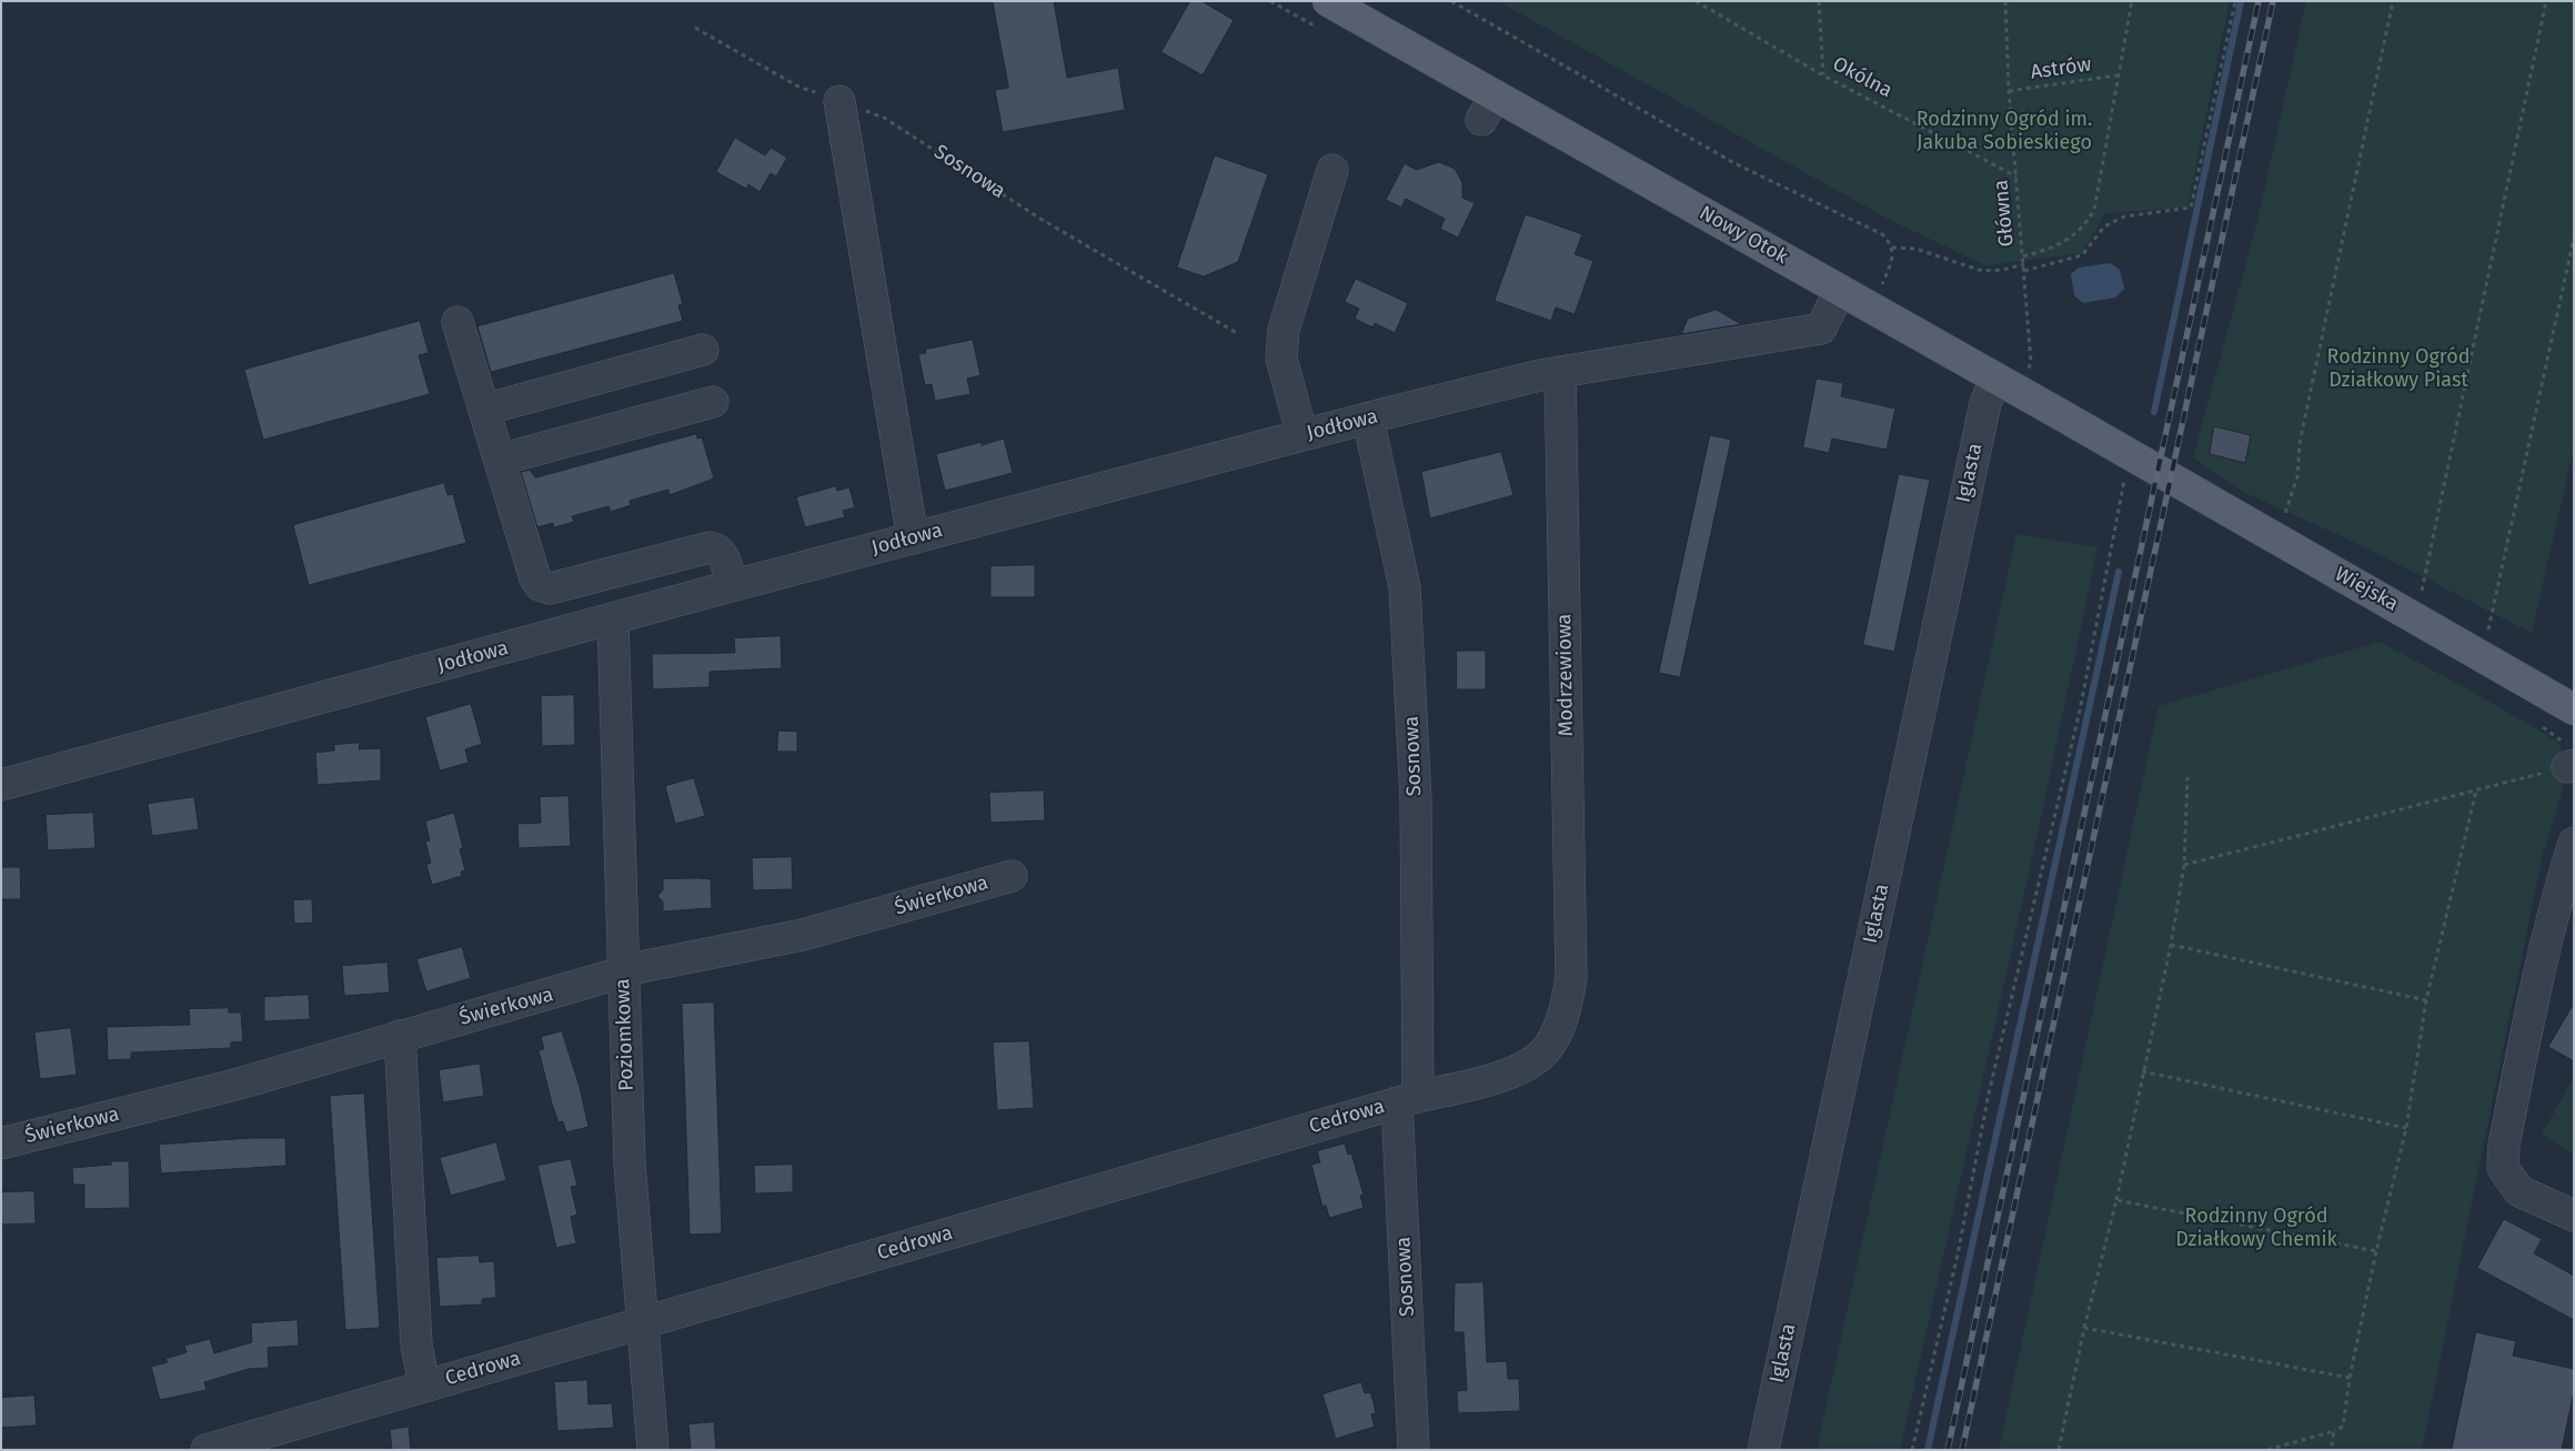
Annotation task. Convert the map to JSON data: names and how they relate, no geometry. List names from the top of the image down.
{
  "streets": {
    "main road": ["Nowy Otok", "Wiejska"],
    "street": [
      "Sosnowa",
      "Jodłowa",
      "Iglasta",
      "Modrzewiowa",
      "Świerkowa",
      "Poziomkowa",
      "Cedrowa"
    ],
    "path": ["Astrów", "Okólna", "Główna"]
  },
  "crossings": [
    ["Astrów", "Główna"],
    ["Okólna", "Główna"],
    ["Sosnowa", "Jodłowa"],
    ["Sosnowa", "Cedrowa"],
    ["Główna", "Nowy Otok"],
    ["Główna", "Iglasta"],
    ["Nowy Otok", "Jodłowa"],
    ["Nowy Otok", "Iglasta"],
    ["Nowy Otok", "Wiejska"],
    ["Jodłowa", "Modrzewiowa"],
    ["Jodłowa", "Poziomkowa"],
    ["Modrzewiowa", "Cedrowa"],
    ["Świerkowa", "Poziomkowa"],
    ["Poziomkowa", "Cedrowa"]
  ],
  "parks": ["Rodzinny Ogród im. Jakuba Sobieskiego", "Rodzinny Ogród Działkowy Piast", "Rodzinny Ogród Działkowy Chemik"]
}
